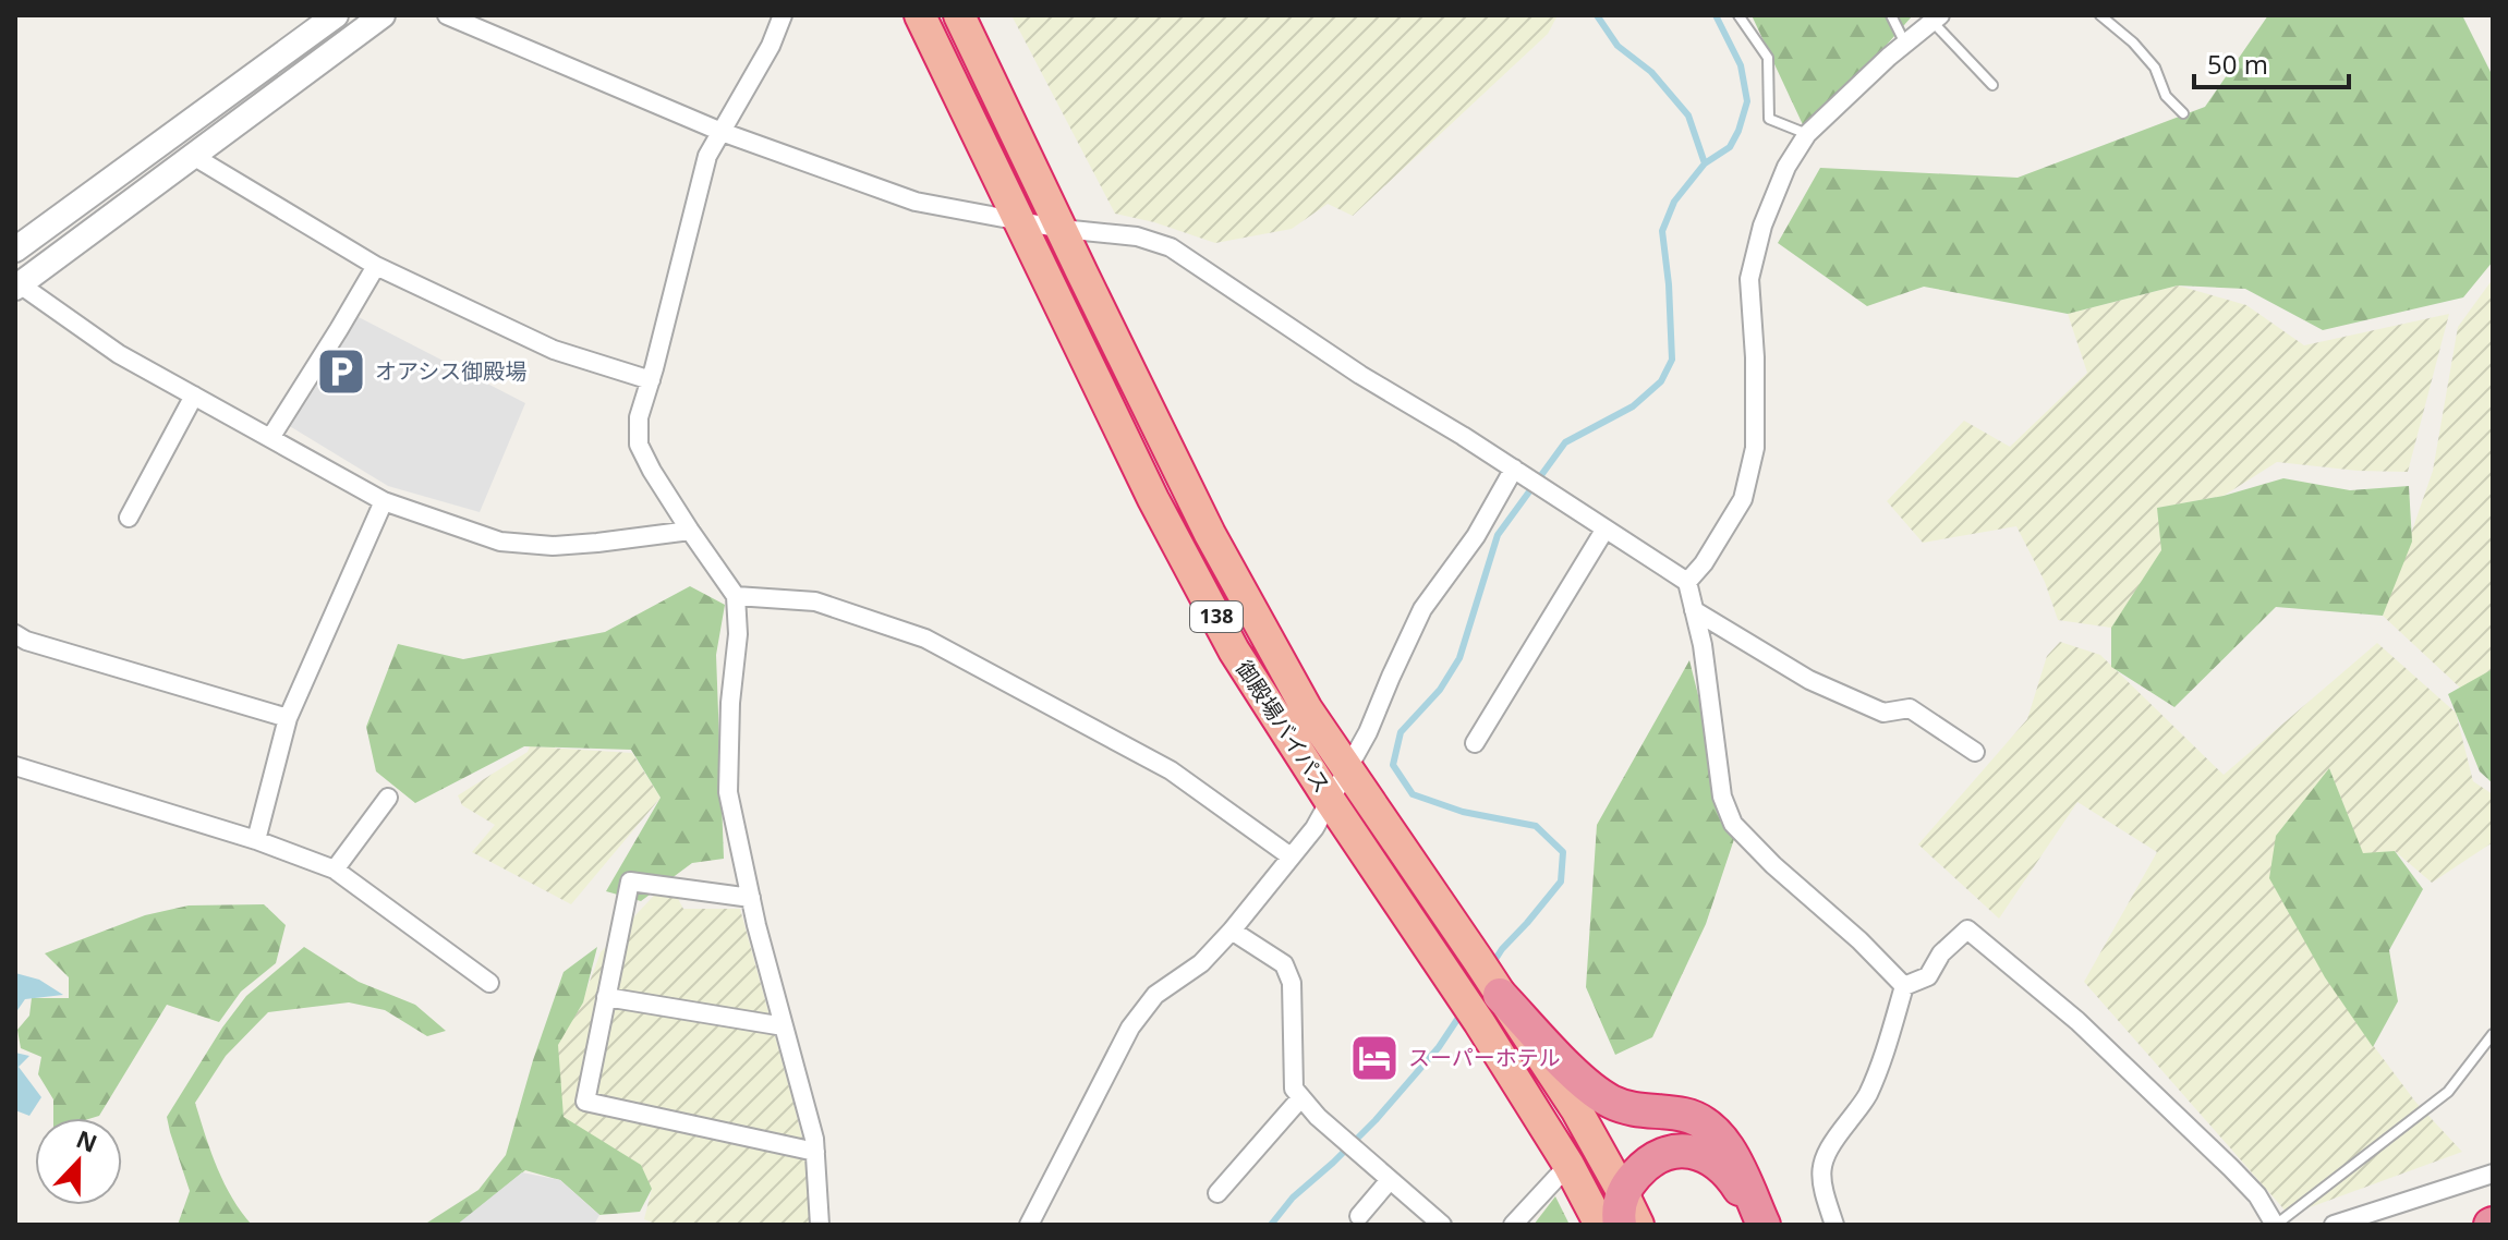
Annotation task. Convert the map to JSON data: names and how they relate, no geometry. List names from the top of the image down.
{
  "streets": {
    "highway": ["138", "御殿場バイパス"]
  },
  "places": {
    "parking": ["オアシス御殿場"],
    "hotel": ["スーパーホテル"]
  },
  "scale_bar": "50 m",
  "north": "top"
}
